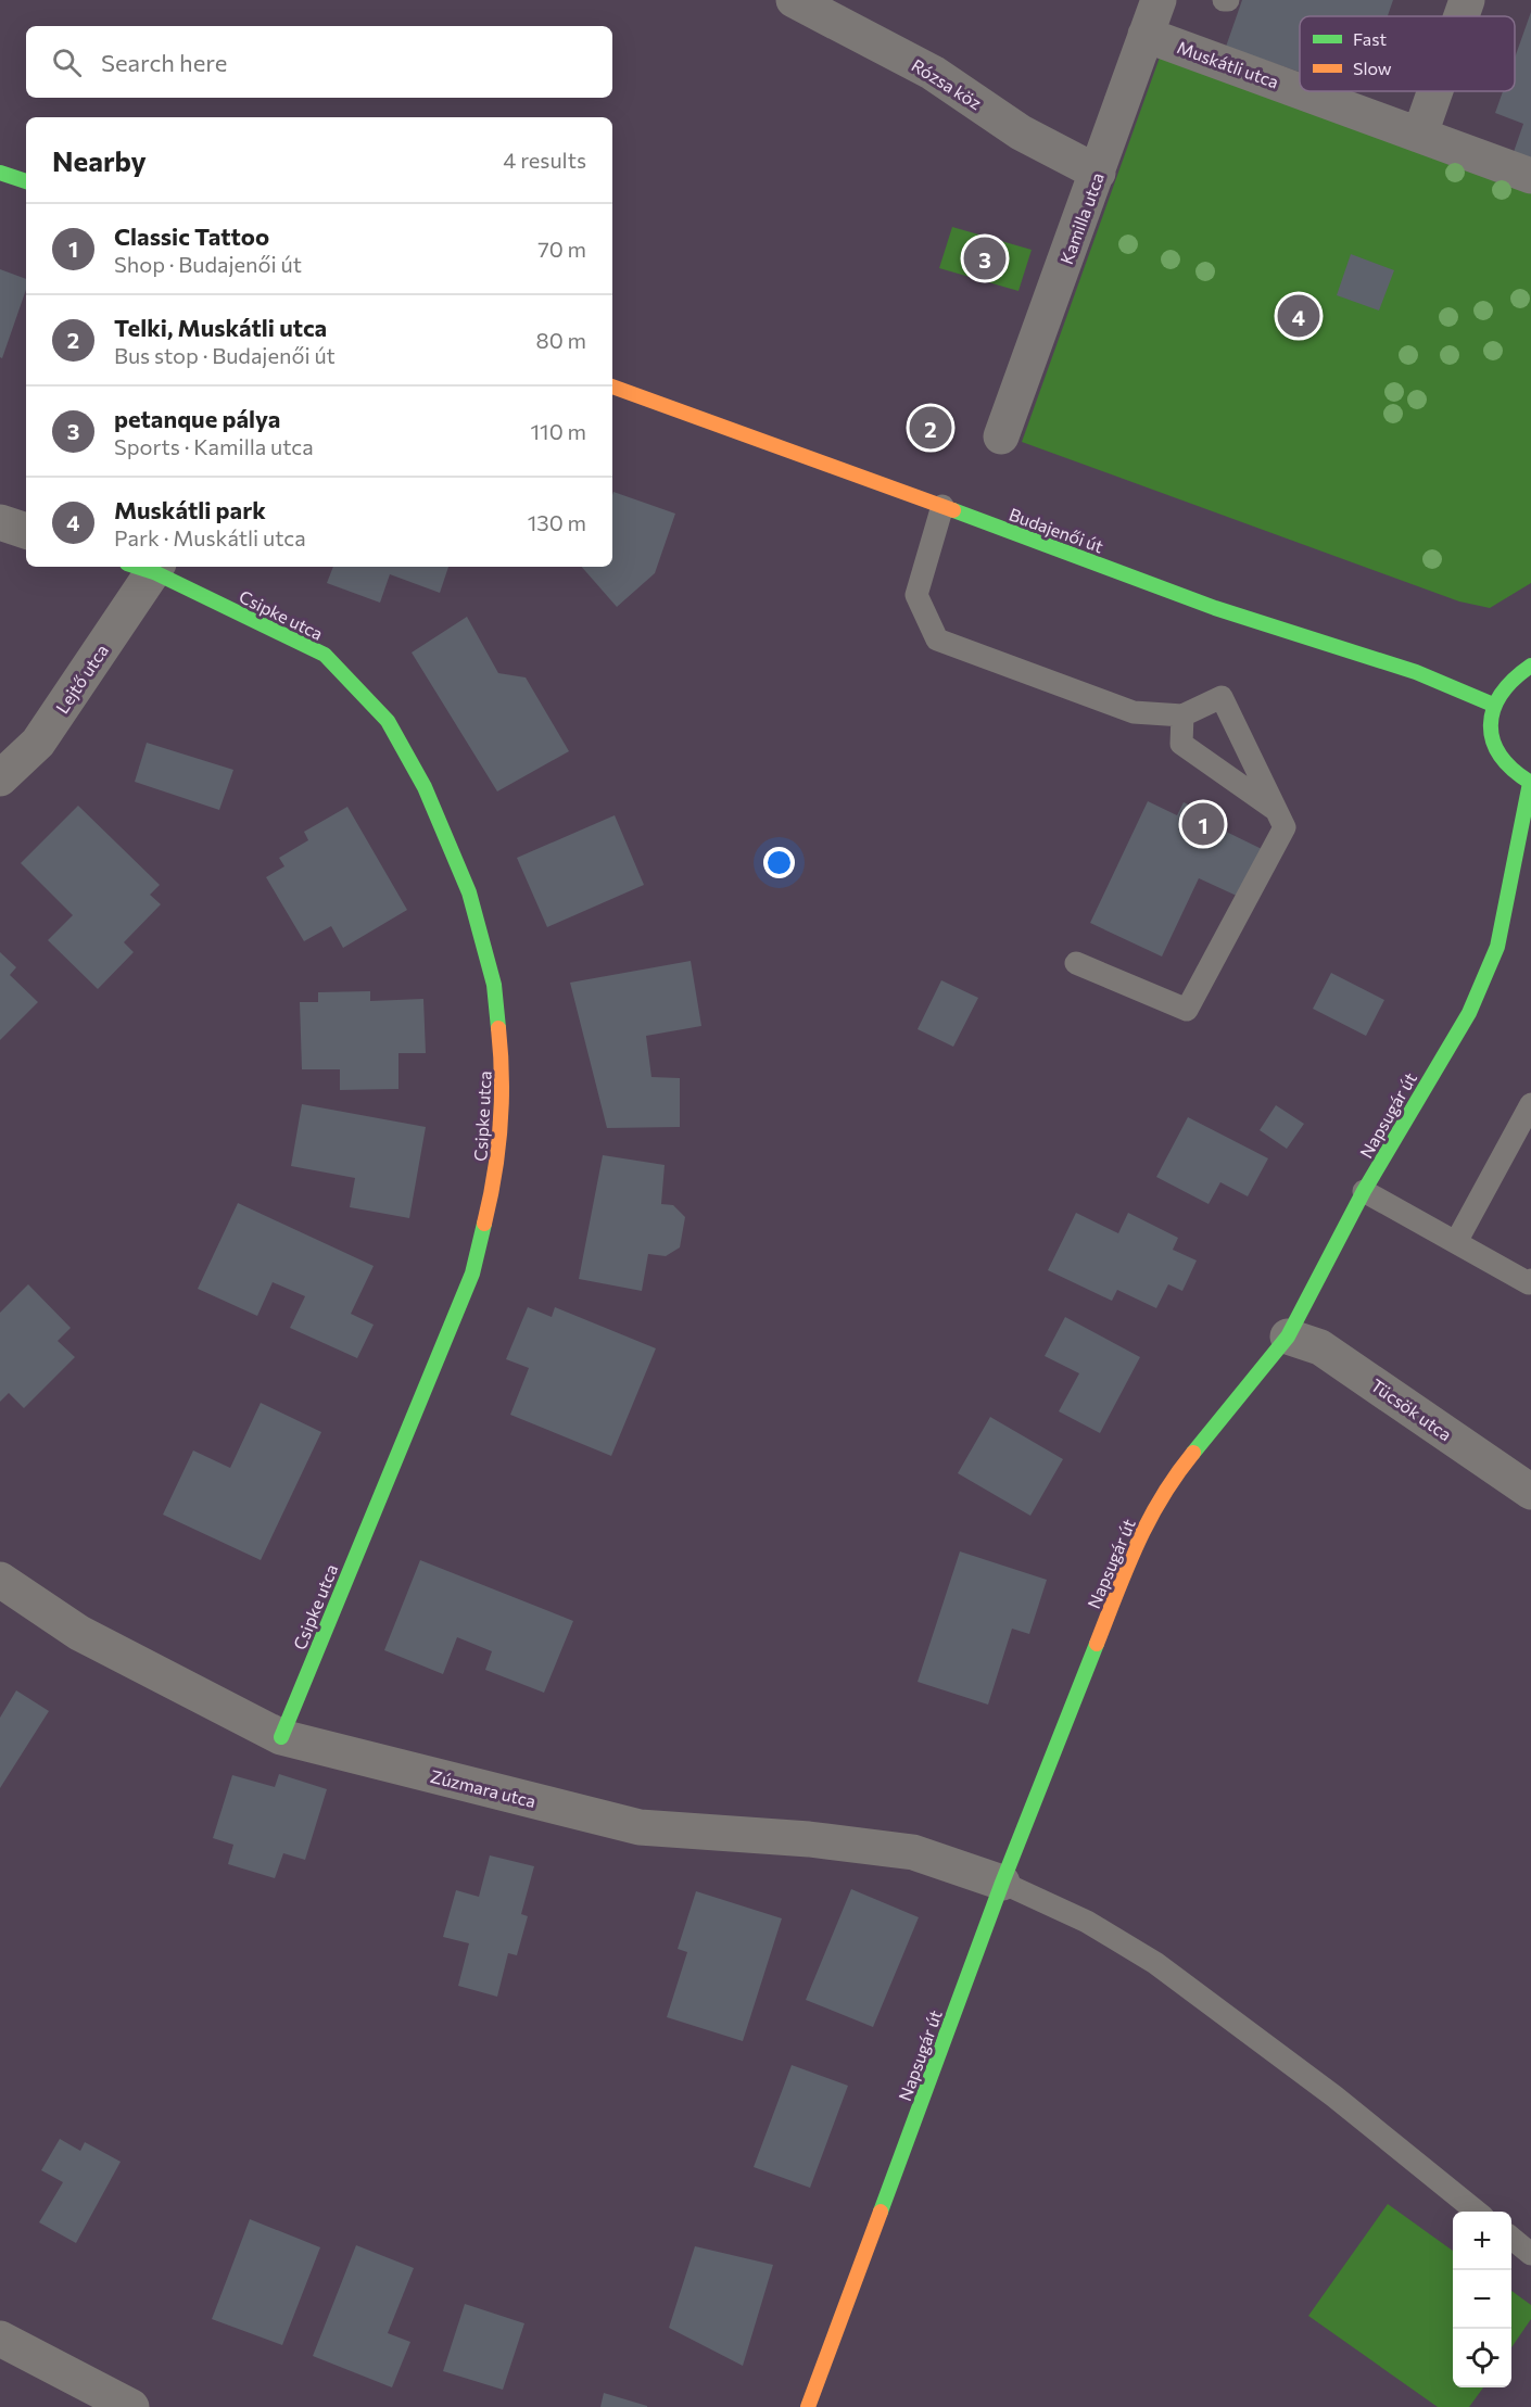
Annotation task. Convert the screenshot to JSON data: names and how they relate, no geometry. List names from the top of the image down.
{
  "streets": {
    "street": [
      "Muskátli utca",
      "Rózsa köz",
      "Kamilla utca",
      "Budajenői út",
      "Csipke utca",
      "Lejtő utca",
      "Napsugár út",
      "Tücsök utca",
      "Zúzmara utca"
    ]
  },
  "crossings": [
    ["Muskátli utca", "Kamilla utca"],
    ["Rózsa köz", "Kamilla utca"],
    ["Csipke utca", "Lejtő utca"],
    ["Csipke utca", "Zúzmara utca"],
    ["Napsugár út", "Tücsök utca"],
    ["Napsugár út", "Zúzmara utca"]
  ],
  "legend": ["Fast", "Slow"],
  "page": {
    "search": "Search here",
    "heading": ["Nearby", "4 results"],
    "list": [
      {
        "mark": "1",
        "name": "Classic Tattoo",
        "note": "Shop · Budajenői út",
        "value": "70 m"
      },
      {
        "mark": "2",
        "name": "Telki, Muskátli utca",
        "note": "Bus stop · Budajenői út",
        "value": "80 m"
      },
      {
        "mark": "3",
        "name": "petanque pálya",
        "note": "Sports · Kamilla utca",
        "value": "110 m"
      },
      {
        "mark": "4",
        "name": "Muskátli park",
        "note": "Park · Muskátli utca",
        "value": "130 m"
      }
    ],
    "pins": [
      "3",
      "4",
      "2",
      "1"
    ],
    "map_buttons": ["+", "−"]
  }
}
